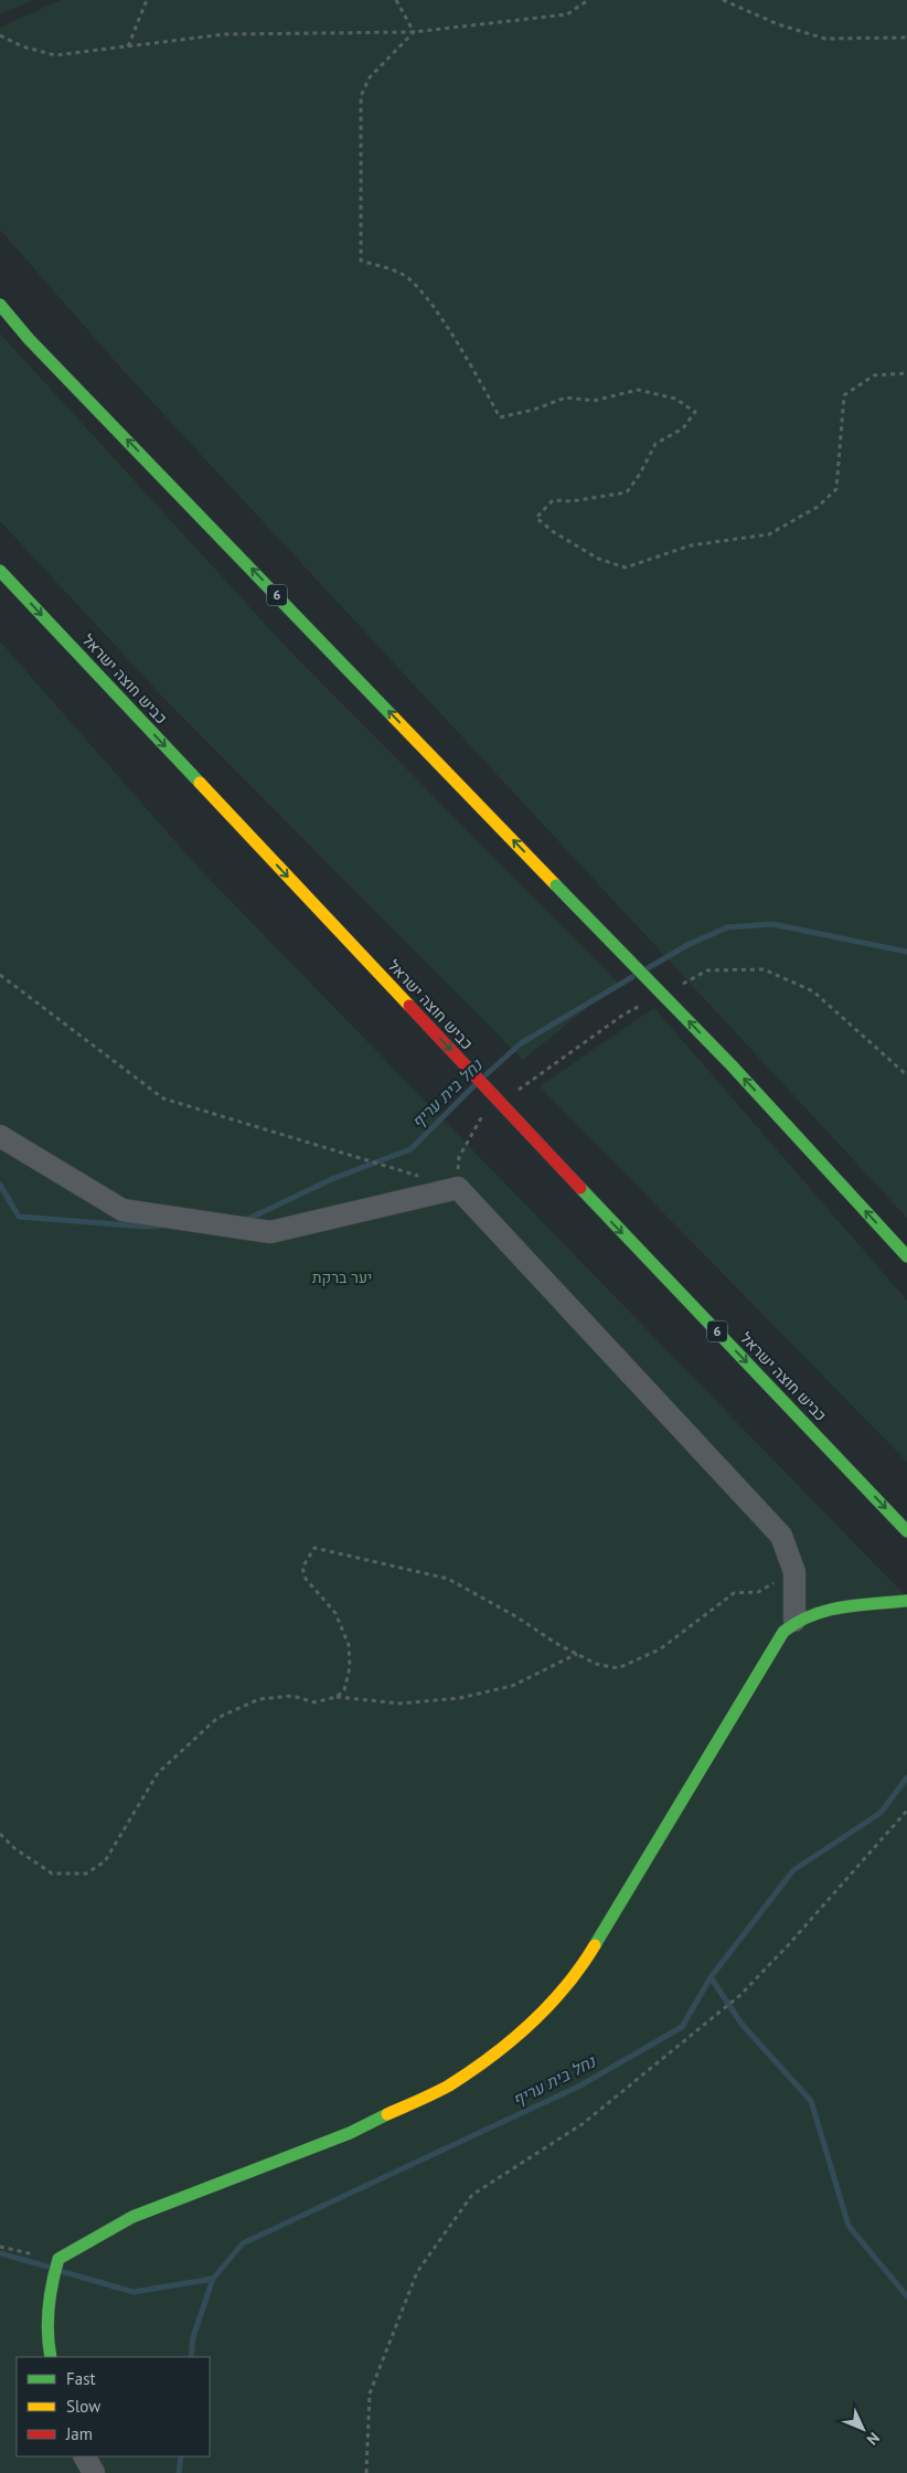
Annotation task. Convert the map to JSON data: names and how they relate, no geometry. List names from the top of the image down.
{
  "streets": {
    "main road": ["6", "כביש חוצה ישראל"]
  },
  "one_way": ["כביש חוצה ישראל"],
  "water": ["נחל בית עריף"],
  "parks": ["יער ברקת"],
  "legend": ["Fast", "Slow", "Jam"],
  "north": "bottom right"
}
